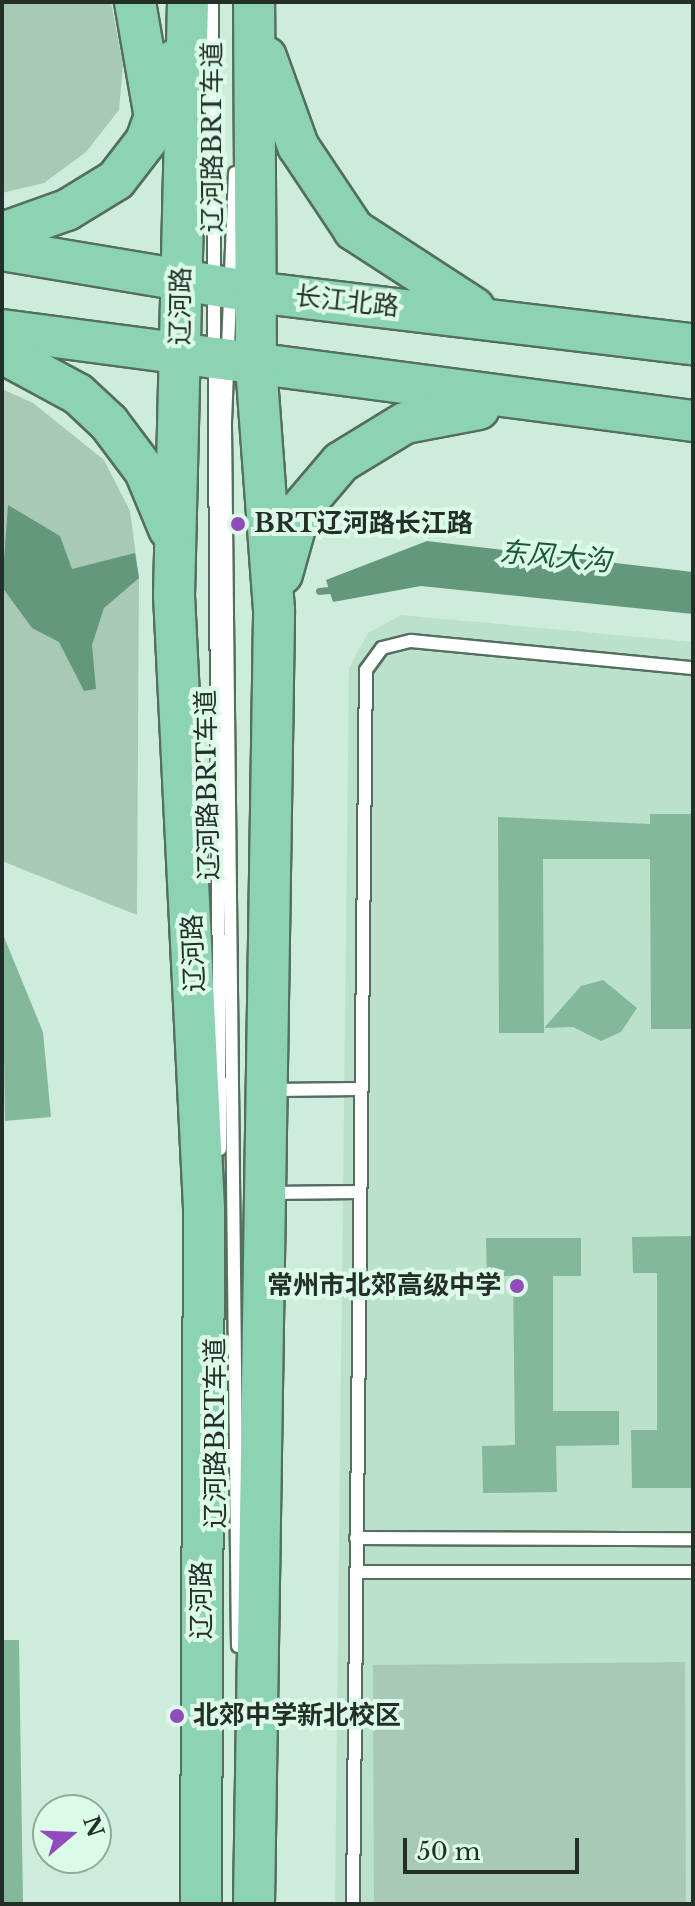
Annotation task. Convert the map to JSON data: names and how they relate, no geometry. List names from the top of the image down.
{
  "streets": {
    "main road": ["长江北路", "辽河路"],
    "lane": ["辽河路BRT车道"]
  },
  "crossings": [
    ["辽河路BRT车道", "长江北路"],
    ["辽河路BRT车道", "辽河路"],
    ["长江北路", "辽河路"]
  ],
  "water": ["东风大沟"],
  "places": ["BRT辽河路长江路", "常州市北郊高级中学", "北郊中学新北校区"],
  "scale_bar": "50 m",
  "north": "right"
}
